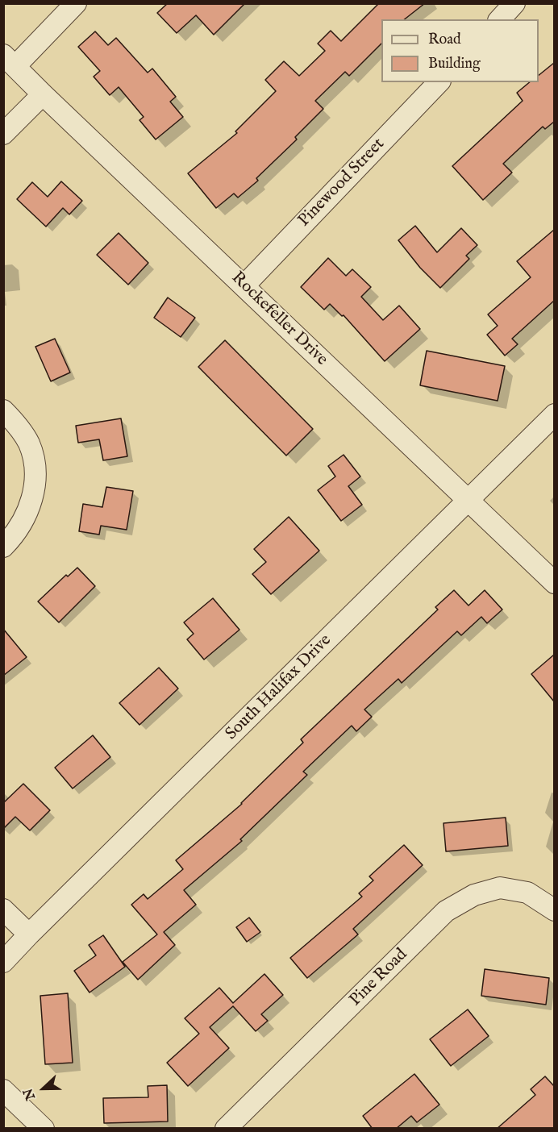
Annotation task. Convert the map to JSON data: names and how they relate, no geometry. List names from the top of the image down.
{
  "streets": {
    "street": [
      "Pinewood Street",
      "Rockefeller Drive",
      "South Halifax Drive",
      "Pine Road"
    ]
  },
  "crossings": [
    ["Pinewood Street", "Rockefeller Drive"],
    ["Rockefeller Drive", "South Halifax Drive"]
  ],
  "legend": ["Road", "Building"],
  "north": "left"
}
